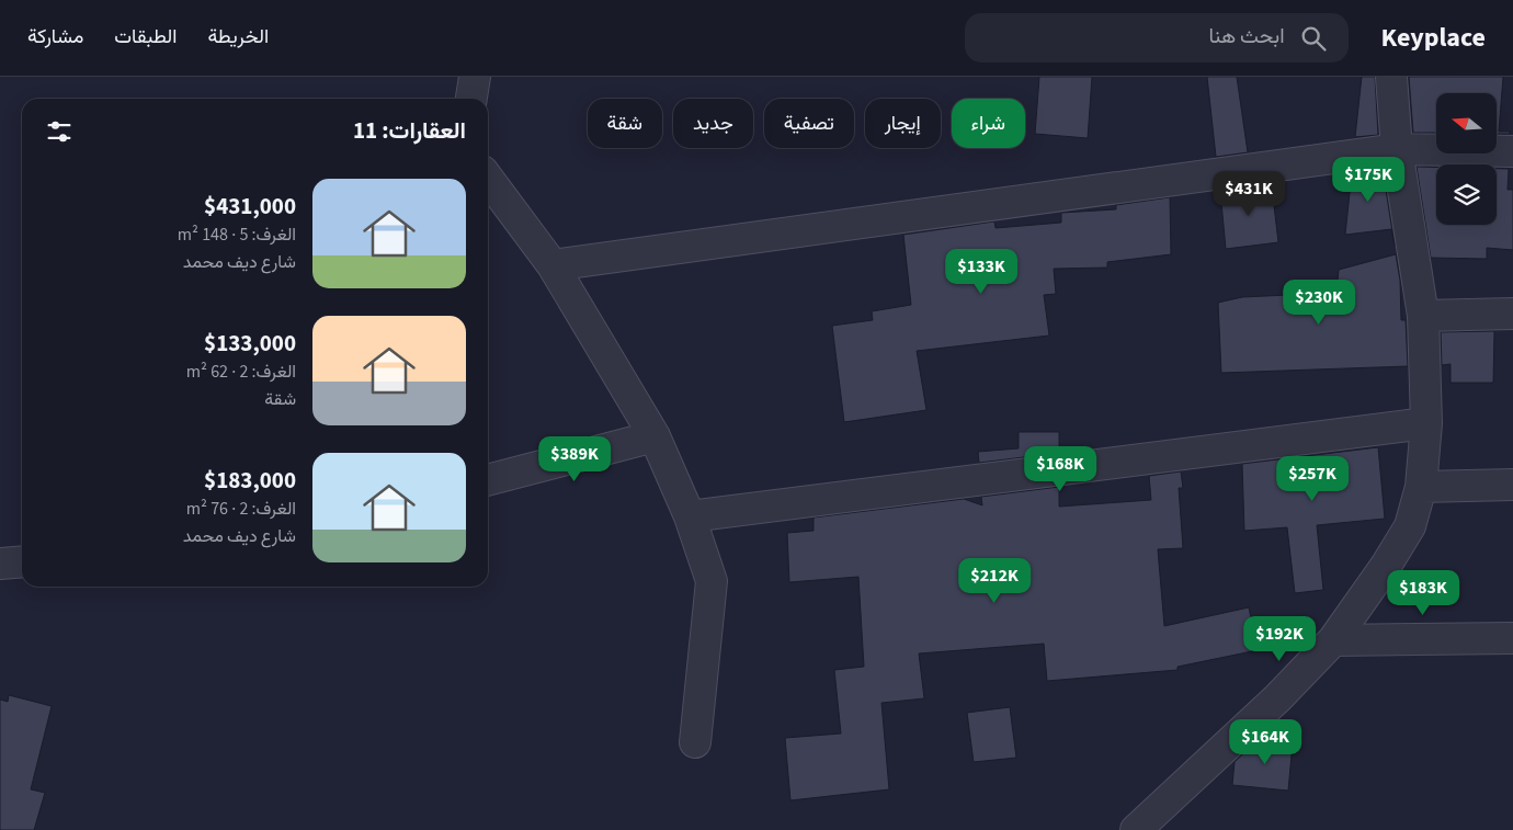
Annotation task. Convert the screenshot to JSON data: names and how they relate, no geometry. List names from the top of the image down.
{
  "north": "left",
  "page": {
    "header": "Keyplace",
    "search": "ابحث هنا",
    "nav": ["الخريطة", "الطبقات", "مشاركة"],
    "chip": [
      "شراء",
      "إيجار",
      "تصفية",
      "جديد",
      "شقة"
    ],
    "heading": "العقارات: 11",
    "price": [
      "$175K",
      "$431K",
      "$133K",
      "$230K",
      "$389K",
      "$168K",
      "$257K",
      "$212K",
      "$183K",
      "$192K",
      "$164K"
    ],
    "list": [
      {
        "name": "$431,000",
        "note": "الغرف: 5 · 148 m² · شارع ديف محمد"
      },
      {
        "name": "$133,000",
        "note": "الغرف: 2 · 62 m² · شقة"
      },
      {
        "name": "$183,000",
        "note": "الغرف: 2 · 76 m² · شارع ديف محمد"
      }
    ]
  }
}
